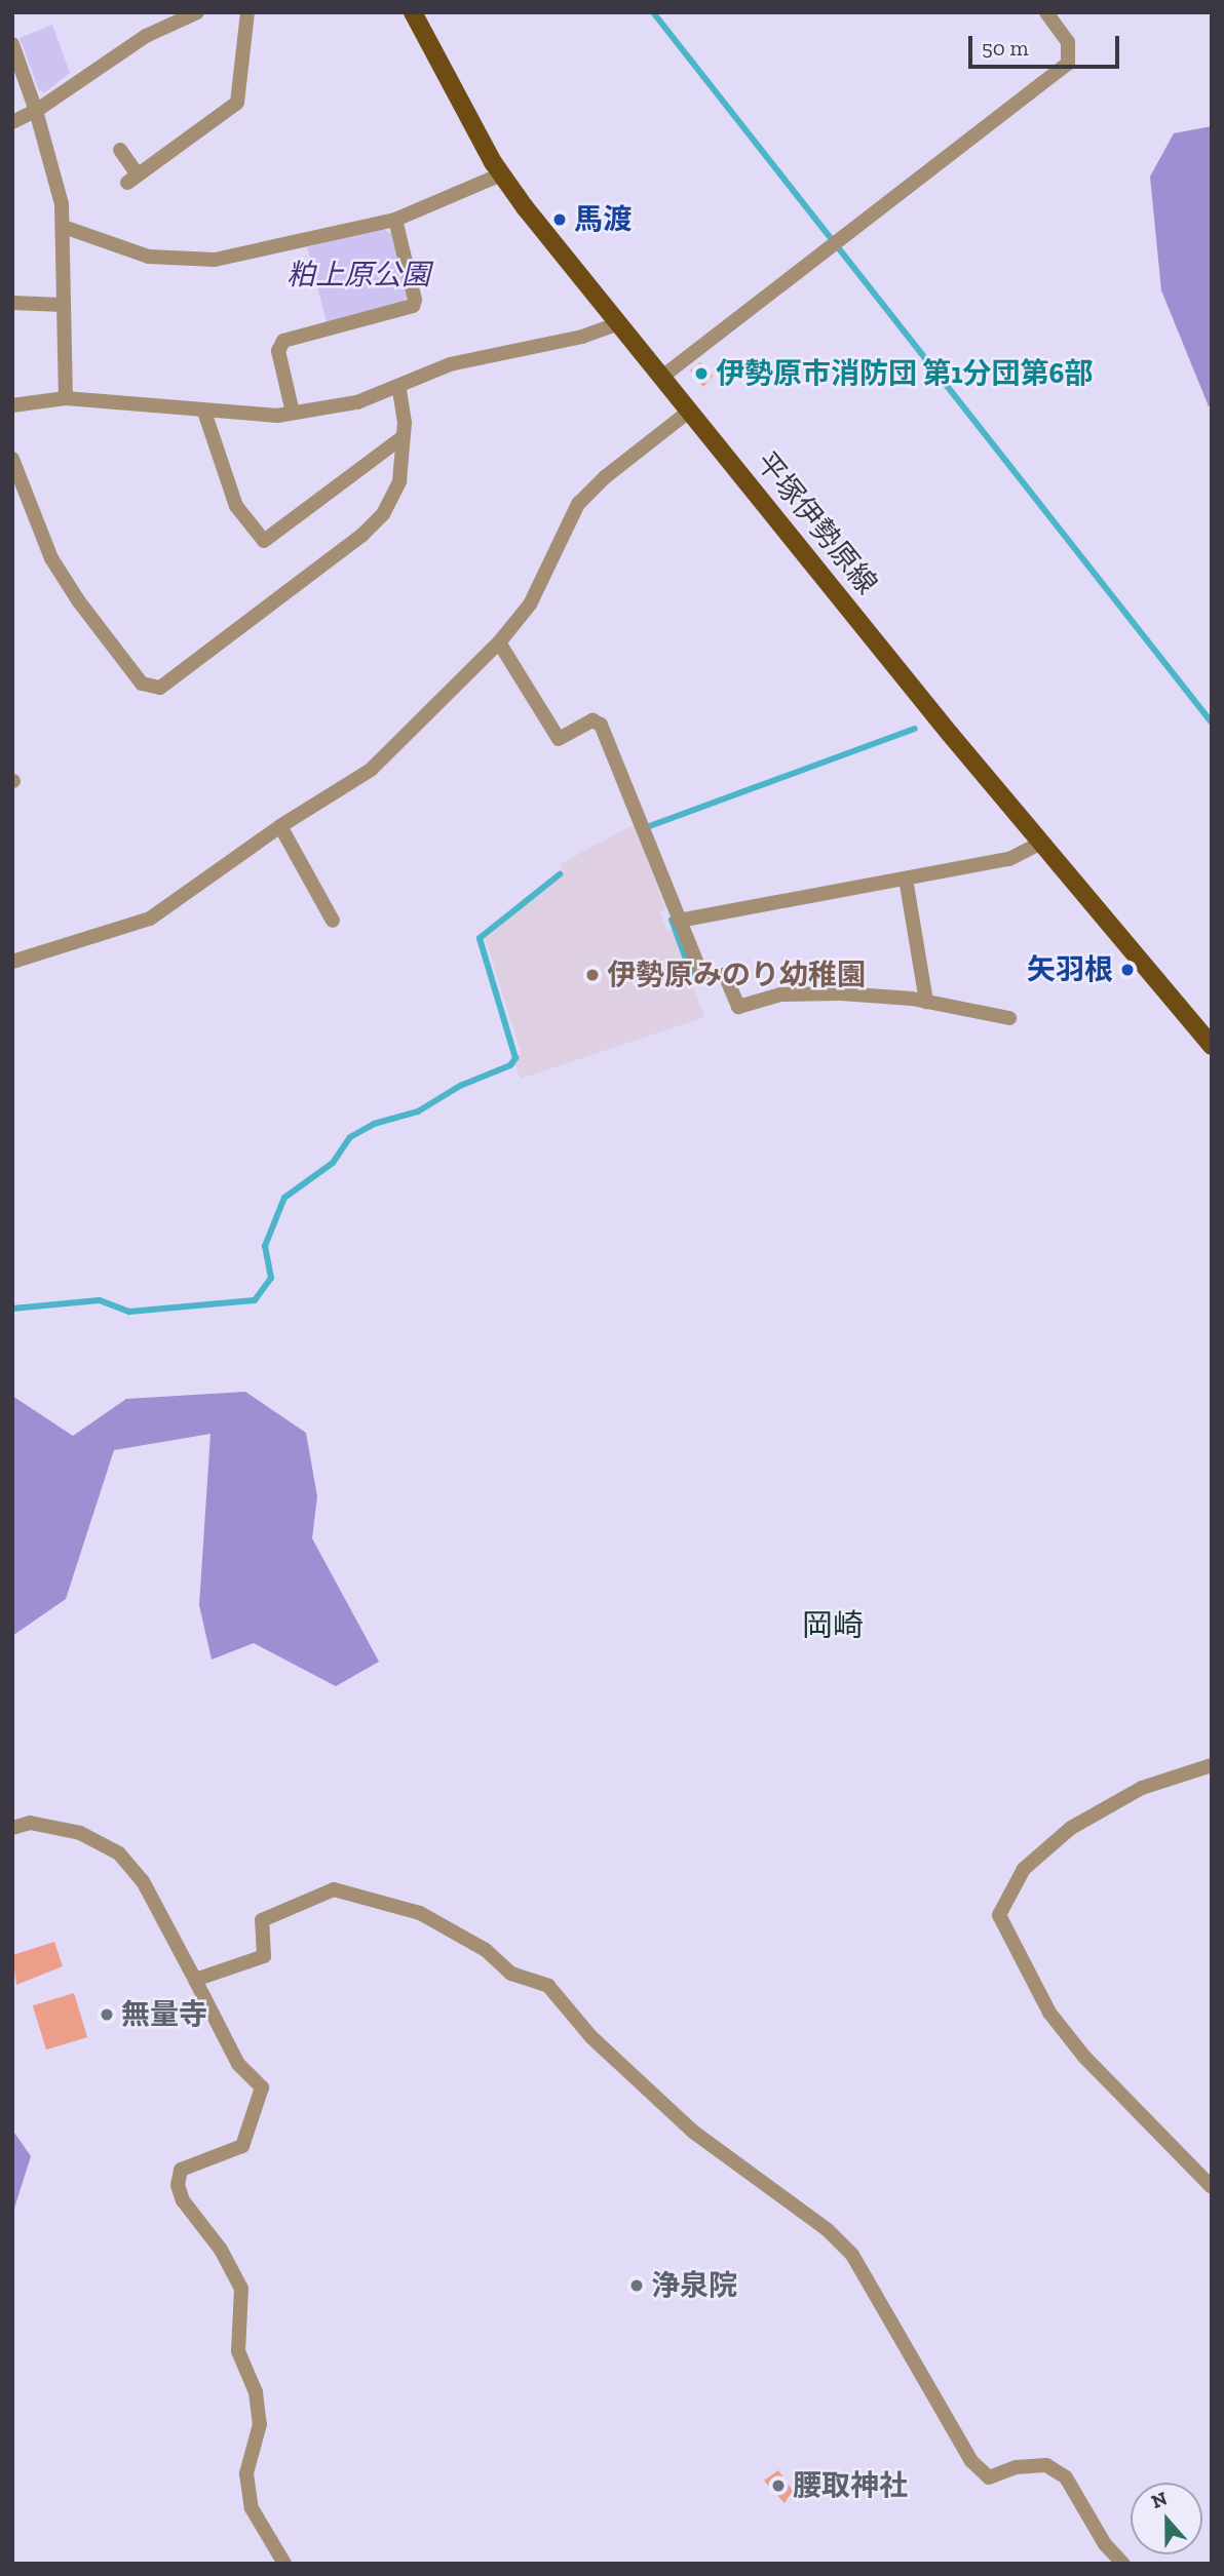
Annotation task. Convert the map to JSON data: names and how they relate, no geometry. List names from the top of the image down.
{
  "streets": {
    "main road": ["平塚伊勢原線"]
  },
  "districts": ["岡崎"],
  "parks": ["粕上原公園"],
  "places": [
    "馬渡",
    "伊勢原市消防団 第1分団第6部",
    "矢羽根",
    "伊勢原みのり幼稚園",
    "無量寺",
    "浄泉院",
    "腰取神社"
  ],
  "scale_bar": "50 m",
  "north": "top"
}
